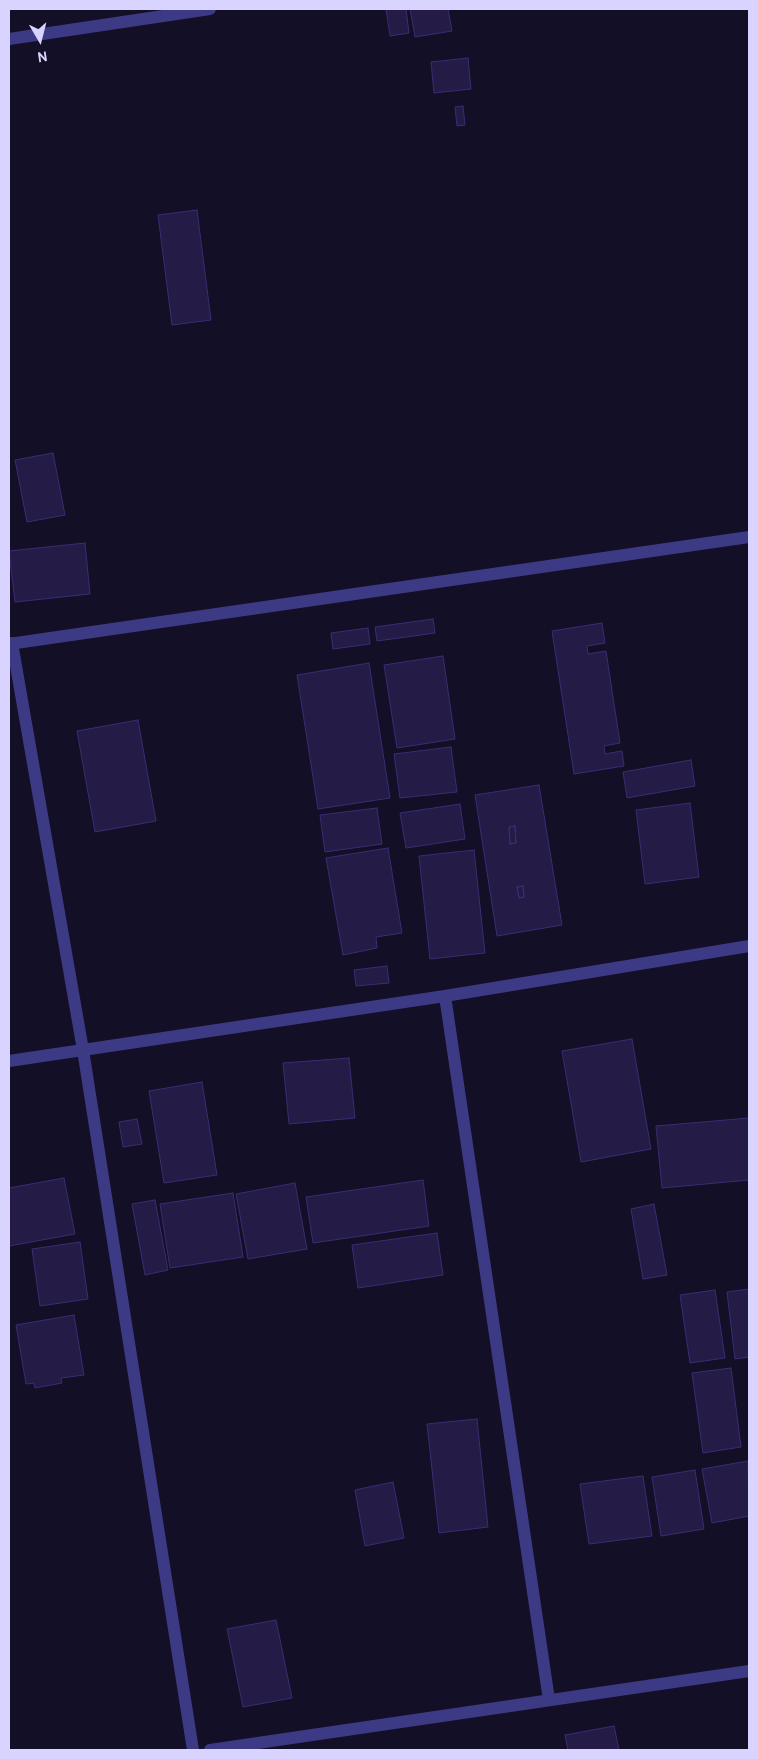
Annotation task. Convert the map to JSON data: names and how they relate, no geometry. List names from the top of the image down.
{
  "north": "bottom"
}
